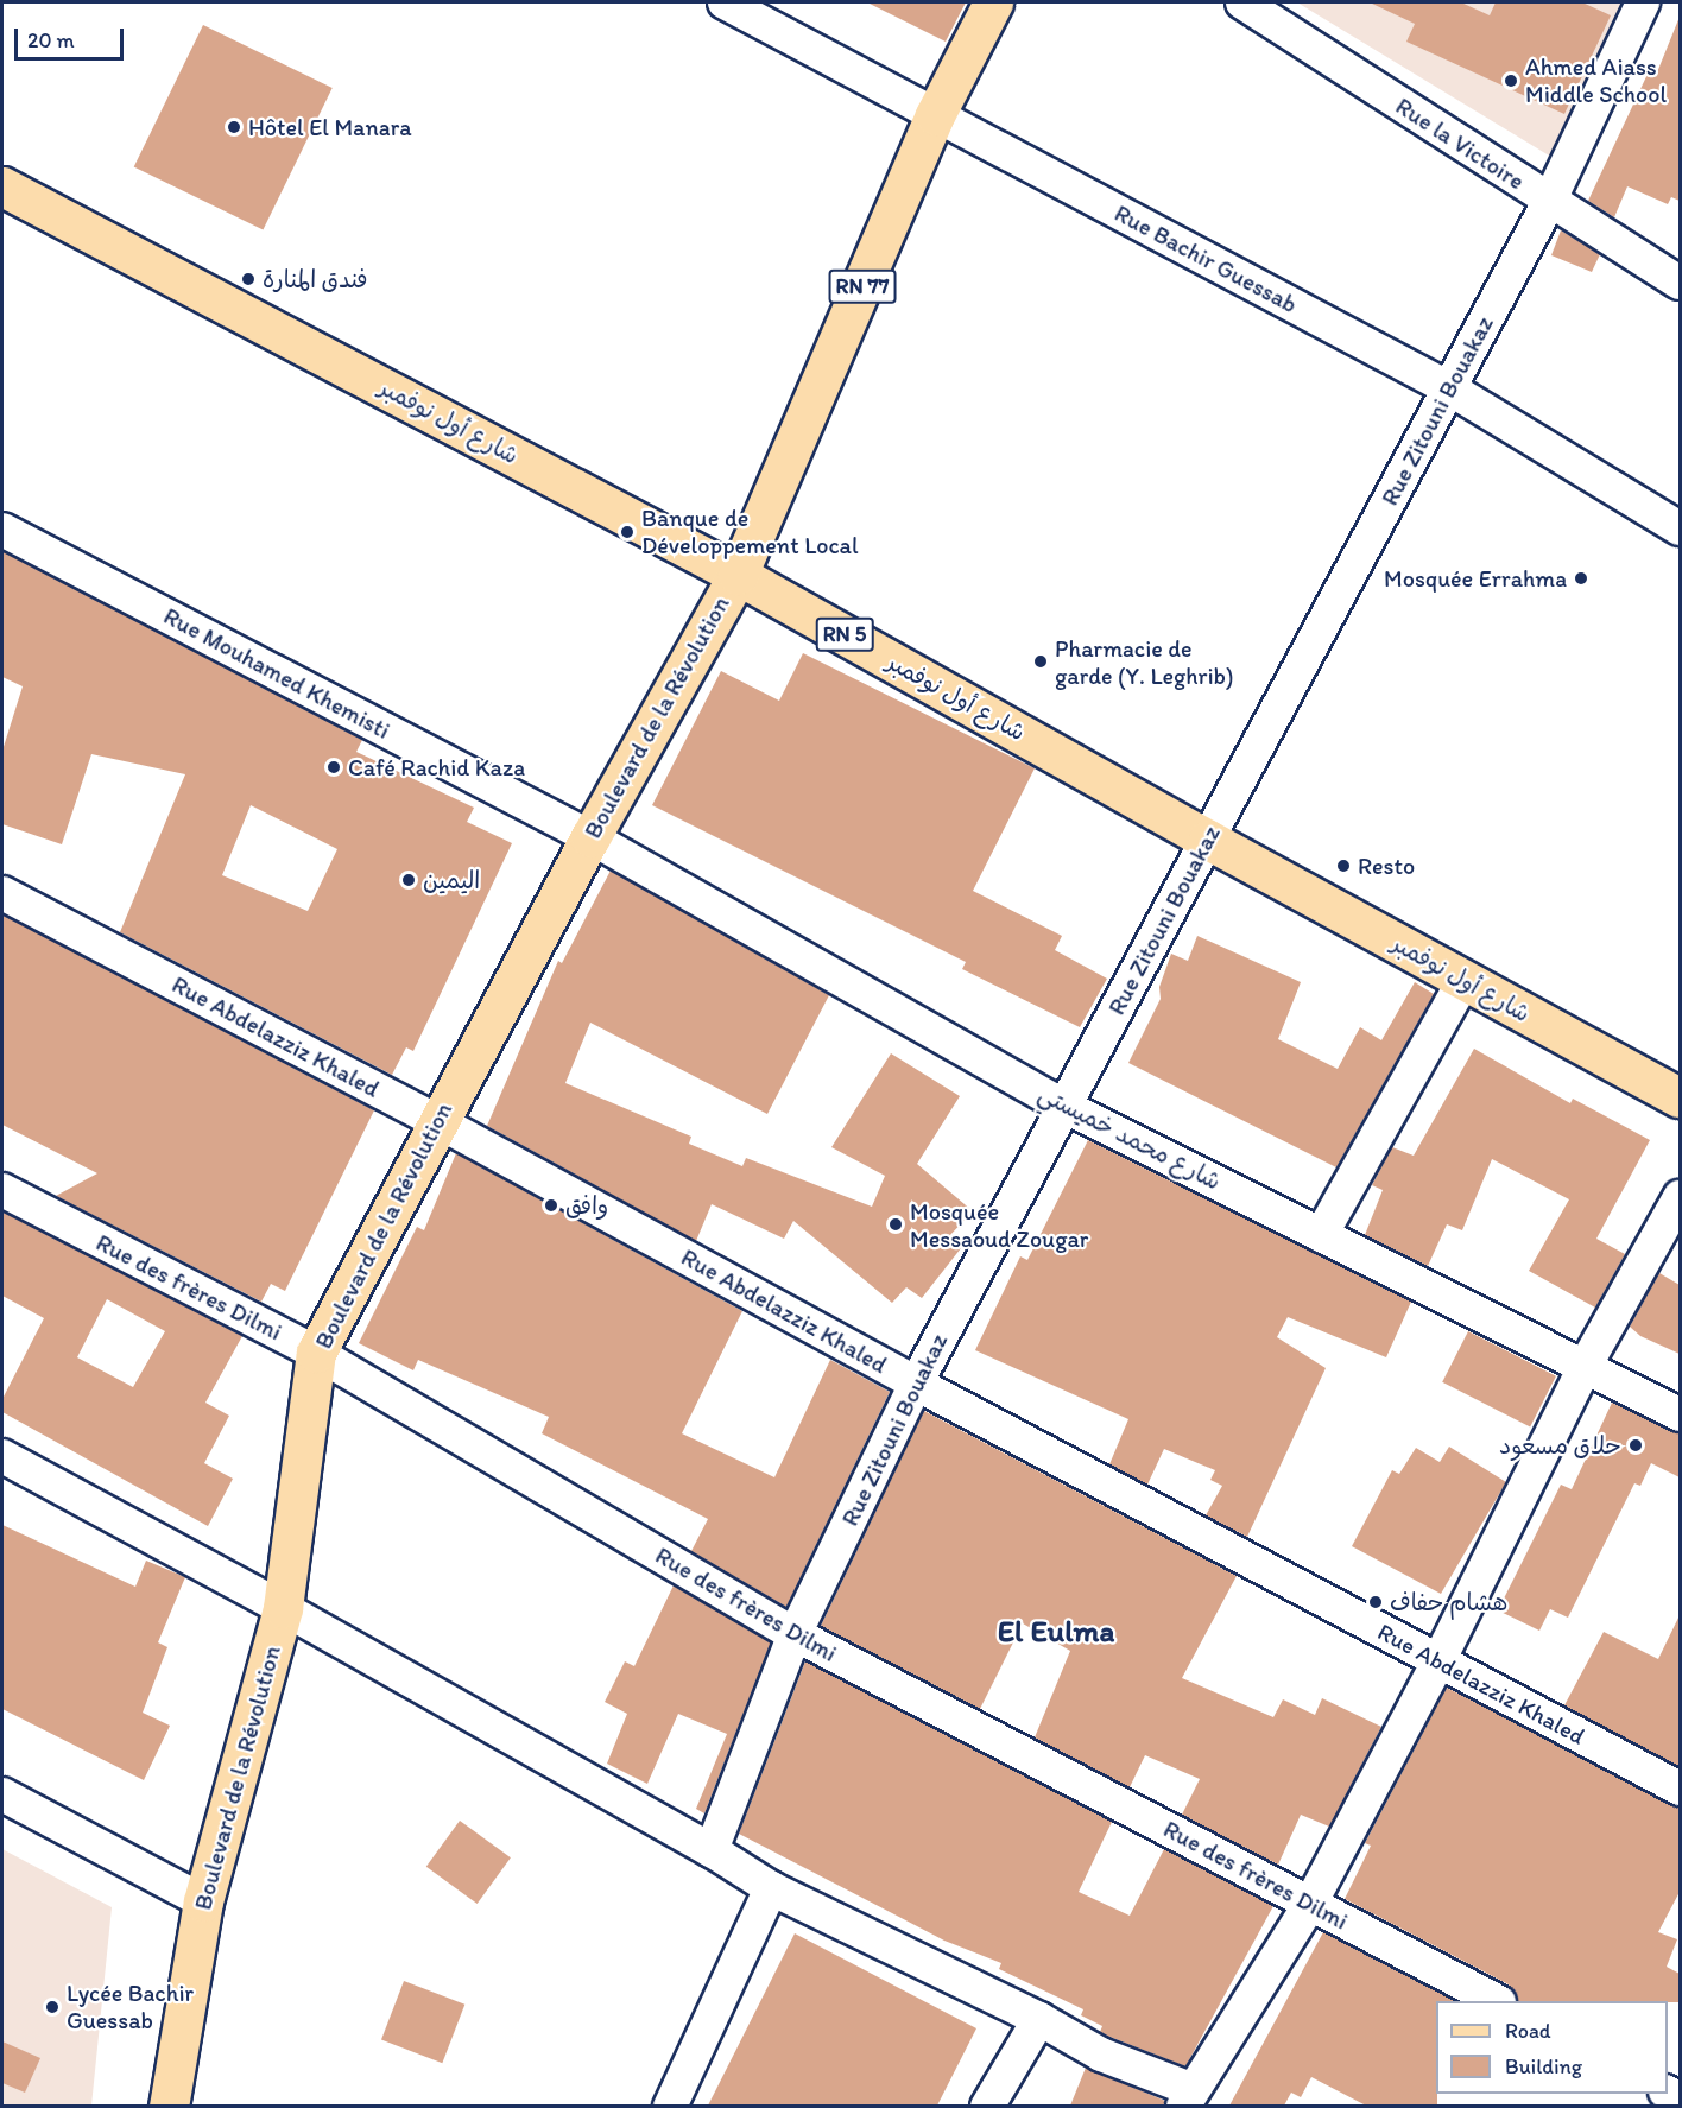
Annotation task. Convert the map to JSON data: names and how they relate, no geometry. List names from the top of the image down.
{
  "streets": {
    "main road": [
      "RN 77",
      "شارع أول نوفمبر",
      "RN 5",
      "Boulevard de la Révolution"
    ],
    "street": [
      "Rue la Victoire",
      "Rue Bachir Guessab",
      "Rue Zitouni Bouakaz",
      "Rue Mouhamed Khemisti",
      "Rue Abdelazziz Khaled",
      "شارع محمد خميستي",
      "Rue des frères Dilmi"
    ]
  },
  "crossings": [
    ["Rue la Victoire", "Rue Zitouni Bouakaz"],
    ["Rue Bachir Guessab", "RN 77"],
    ["Rue Bachir Guessab", "Rue Zitouni Bouakaz"],
    ["RN 77", "شارع أول نوفمبر"],
    ["RN 77", "Boulevard de la Révolution"],
    ["Rue Zitouni Bouakaz", "شارع أول نوفمبر"],
    ["Rue Zitouni Bouakaz", "Rue Abdelazziz Khaled"],
    ["Rue Zitouni Bouakaz", "شارع محمد خميستي"],
    ["Rue Zitouni Bouakaz", "Rue des frères Dilmi"],
    ["شارع أول نوفمبر", "Boulevard de la Révolution"],
    ["Rue Mouhamed Khemisti", "Boulevard de la Révolution"],
    ["Rue Mouhamed Khemisti", "شارع محمد خميستي"],
    ["Boulevard de la Révolution", "Rue Abdelazziz Khaled"],
    ["Boulevard de la Révolution", "شارع محمد خميستي"],
    ["Boulevard de la Révolution", "Rue des frères Dilmi"]
  ],
  "districts": ["El Eulma"],
  "places": [
    "Ahmed Aiass Middle School",
    "Hôtel El Manara",
    "فندق المنارة",
    "Banque de Développement Local",
    "Mosquée Errahma",
    "Pharmacie de garde (Y. Leghrib)",
    "Café Rachid Kaza",
    "Resto",
    "اليمين",
    "وافق",
    "Mosquée Messaoud Zougar",
    "حلاق مسعود",
    "هشام حفاف",
    "Lycée Bachir Guessab"
  ],
  "legend": ["Road", "Building"],
  "scale_bar": "20 m"
}
